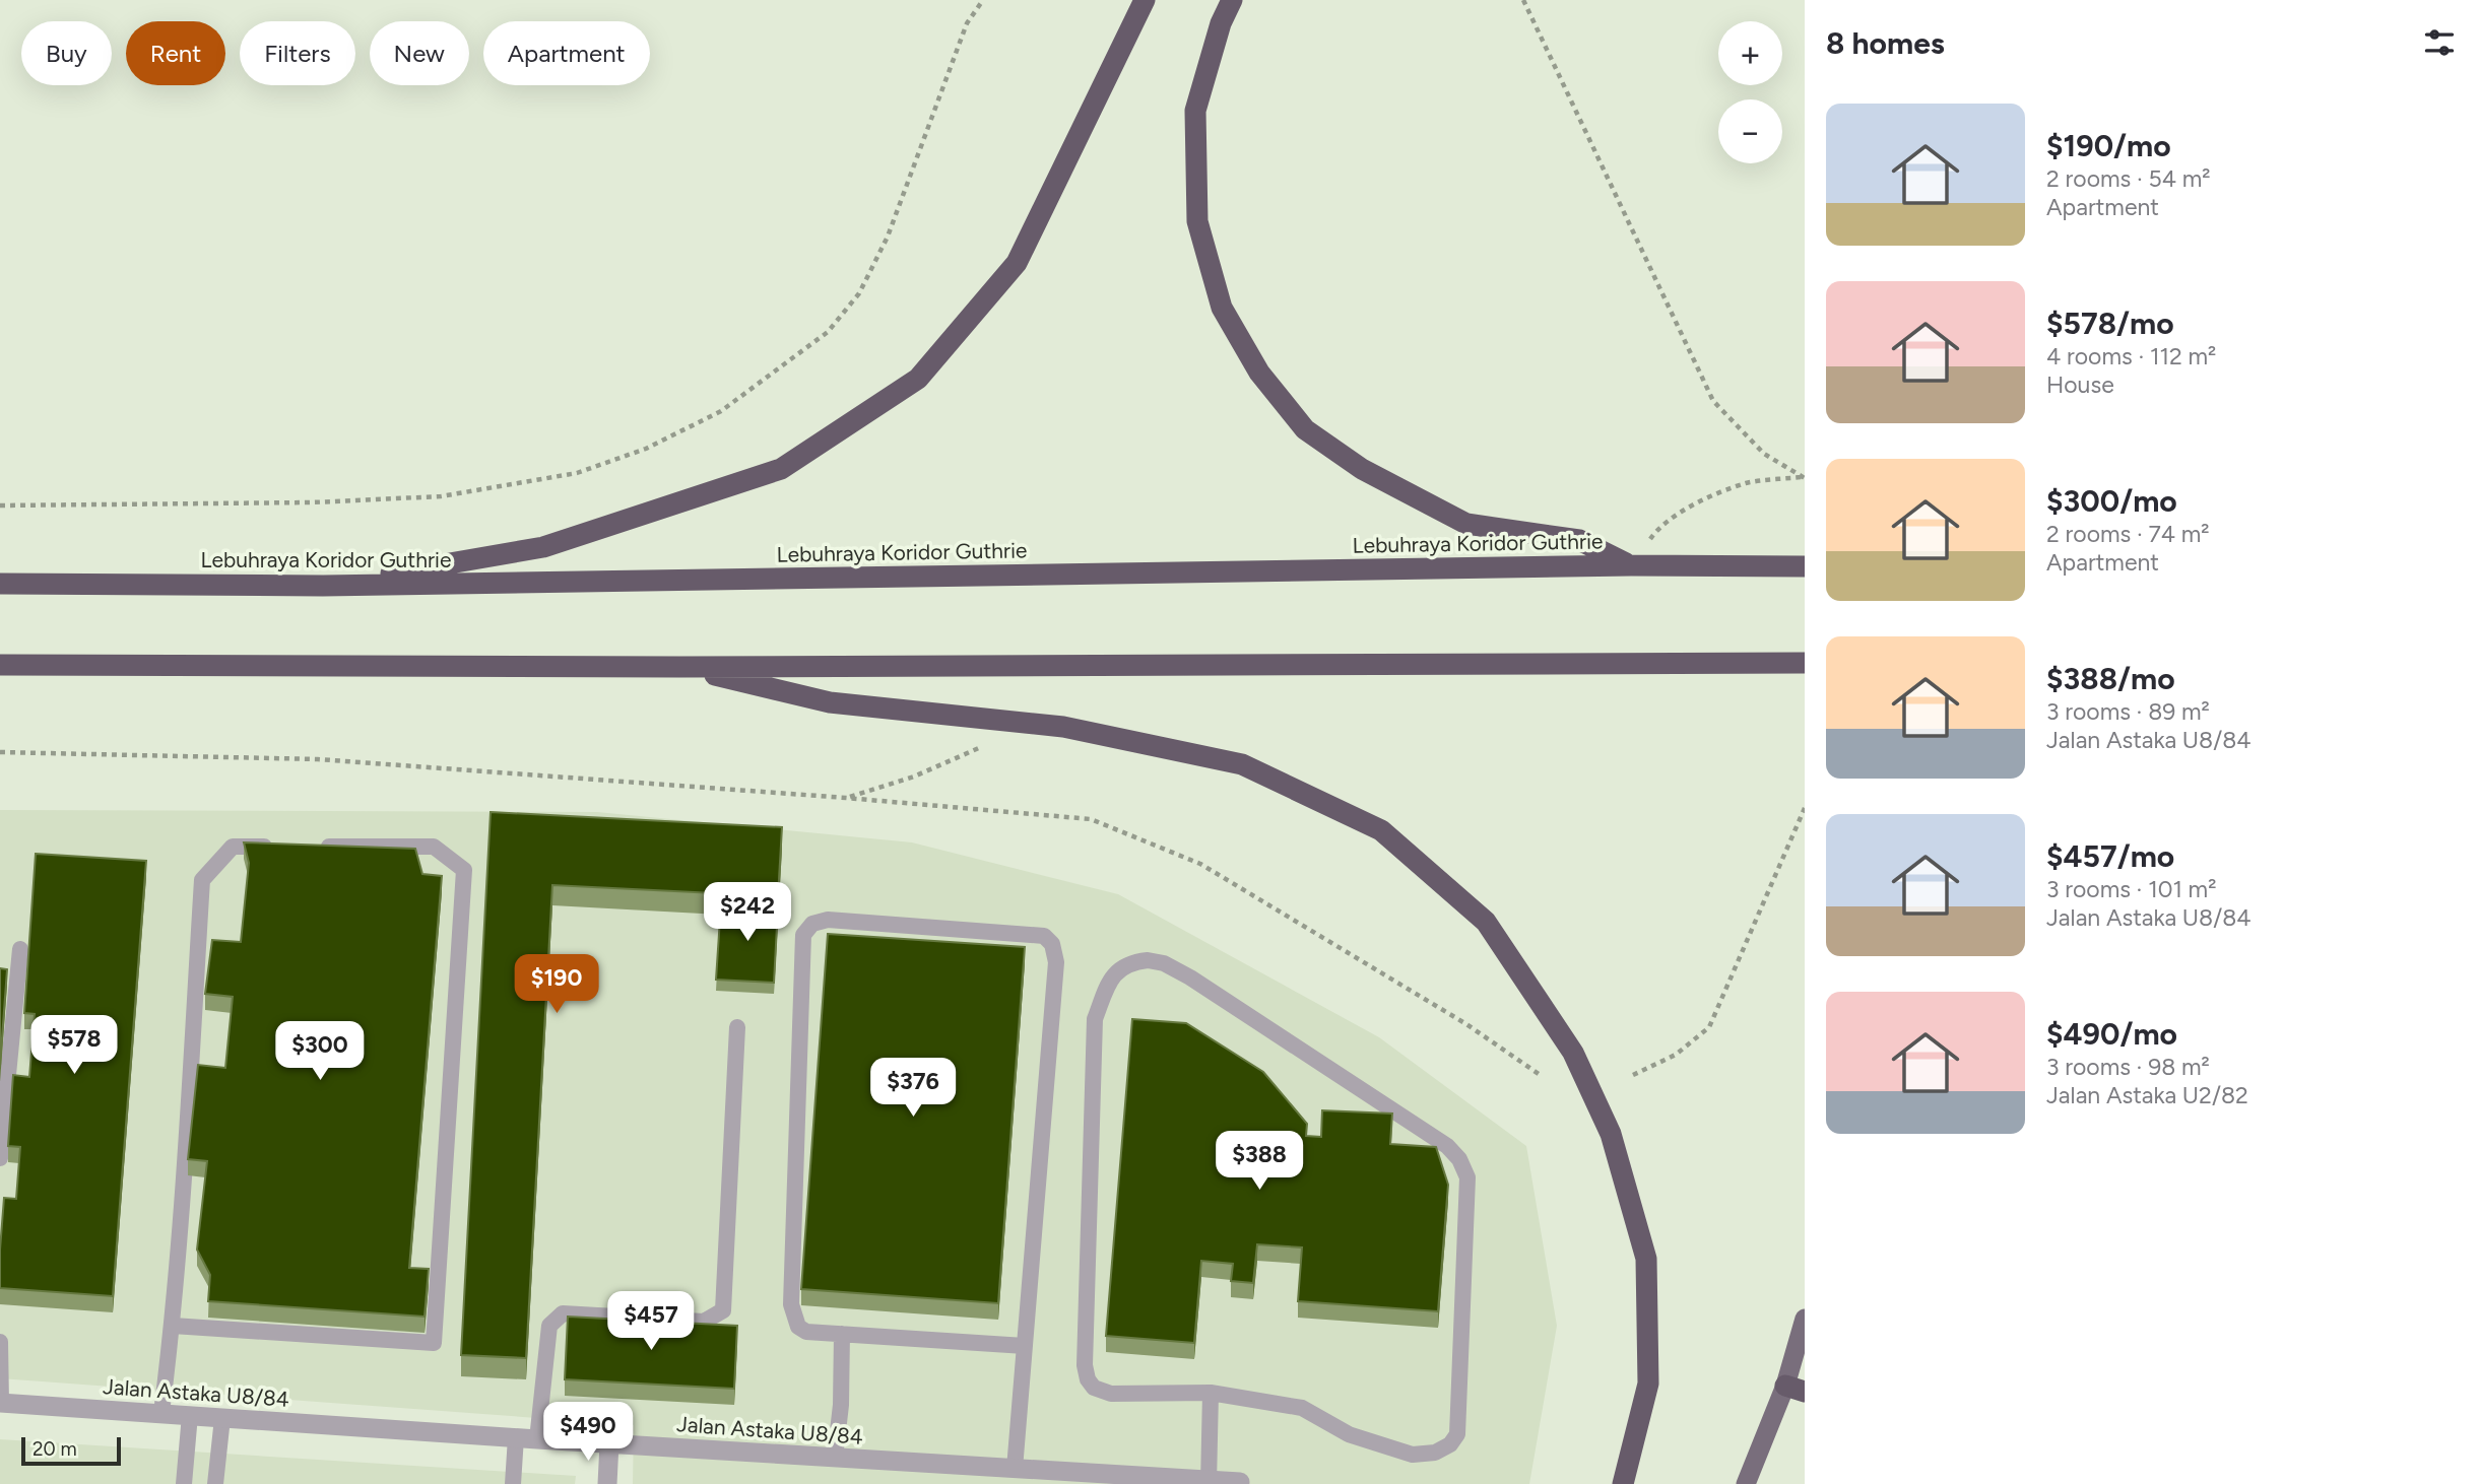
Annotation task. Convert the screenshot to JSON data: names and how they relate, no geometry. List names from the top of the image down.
{
  "streets": {
    "highway": ["Lebuhraya Koridor Guthrie"],
    "street": ["Jalan Astaka U8/84"]
  },
  "scale_bar": "20 m",
  "page": {
    "heading": "8 homes",
    "map_buttons": ["+", "−"],
    "chip": [
      "Buy",
      "Rent",
      "Filters",
      "New",
      "Apartment"
    ],
    "list": [
      {
        "name": "$190/mo",
        "note": "2 rooms · 54 m² · Apartment"
      },
      {
        "name": "$578/mo",
        "note": "4 rooms · 112 m² · House"
      },
      {
        "name": "$300/mo",
        "note": "2 rooms · 74 m² · Apartment"
      },
      {
        "name": "$388/mo",
        "note": "3 rooms · 89 m² · Jalan Astaka U8/84"
      },
      {
        "name": "$457/mo",
        "note": "3 rooms · 101 m² · Jalan Astaka U8/84"
      },
      {
        "name": "$490/mo",
        "note": "3 rooms · 98 m² · Jalan Astaka U2/82"
      }
    ],
    "price": [
      "$242",
      "$190",
      "$578",
      "$300",
      "$376",
      "$388",
      "$457",
      "$490"
    ],
    "scale": "20 m"
  }
}
